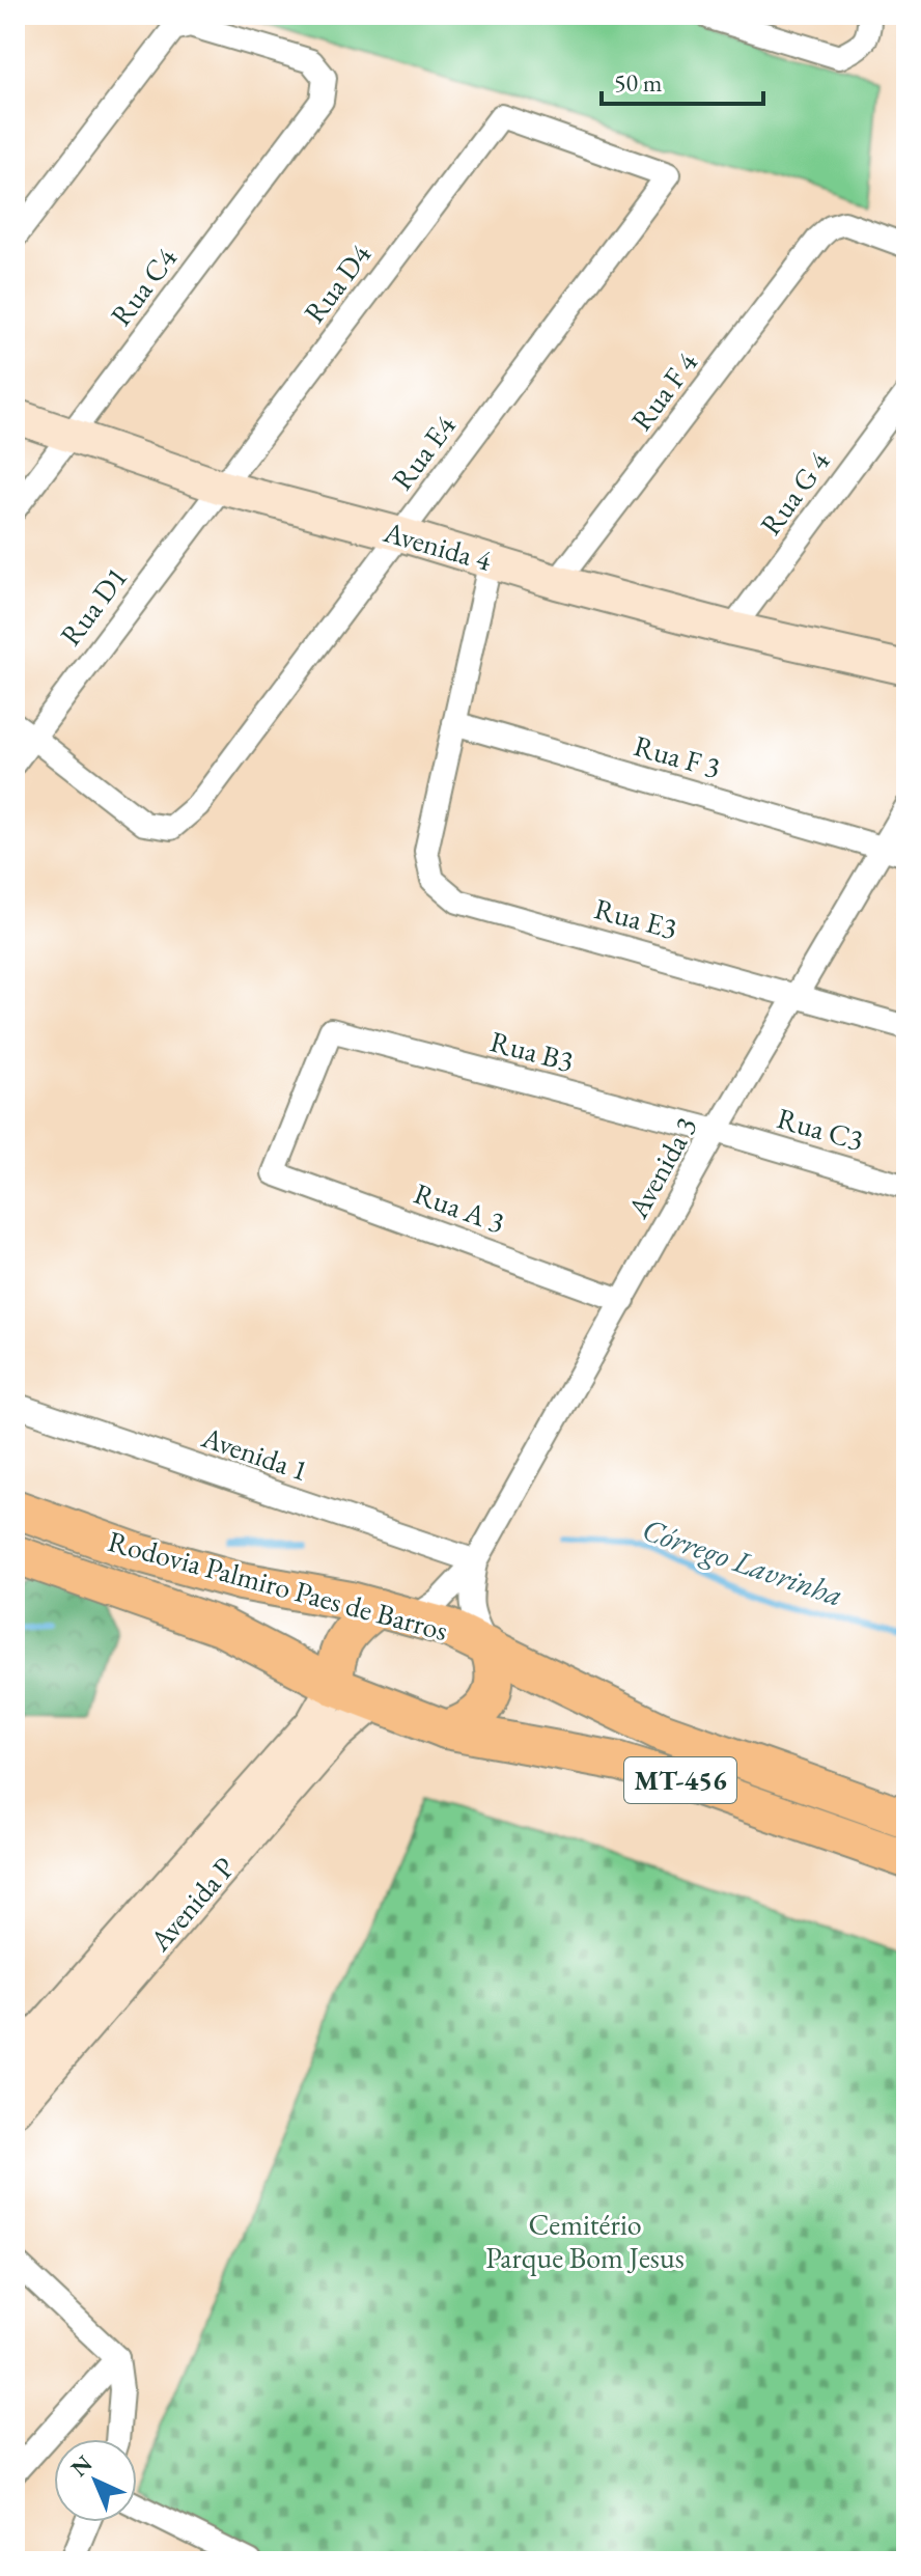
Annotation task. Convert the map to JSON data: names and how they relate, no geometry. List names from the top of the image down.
{
  "streets": {
    "main road": ["Rodovia Palmiro Paes de Barros", "MT-456"],
    "street": [
      "Rua D4",
      "Rua C4",
      "Rua F 4",
      "Rua E4",
      "Rua G 4",
      "Avenida 4",
      "Rua D1",
      "Rua F 3",
      "Rua E3",
      "Rua B3",
      "Rua C3",
      "Avenida 3",
      "Rua A 3",
      "Avenida 1",
      "Avenida P"
    ]
  },
  "crossings": [
    ["Rua D4", "Rua E4"],
    ["Rua D4", "Avenida 4"],
    ["Rua D4", "Rua D1"],
    ["Rua C4", "Avenida 4"],
    ["Rua F 4", "Avenida 4"],
    ["Rua E4", "Avenida 4"],
    ["Rua E4", "Rua D1"],
    ["Rua G 4", "Avenida 4"],
    ["Avenida 4", "Rua D1"],
    ["Rua F 3", "Rua E3"],
    ["Rua F 3", "Avenida 3"],
    ["Rua E3", "Avenida 3"],
    ["Rua B3", "Rua C3"],
    ["Rua B3", "Avenida 3"],
    ["Rua B3", "Rua A 3"],
    ["Rua C3", "Avenida 3"],
    ["Avenida 3", "Rua A 3"],
    ["Avenida 3", "Avenida 1"],
    ["Rodovia Palmiro Paes de Barros", "Avenida P"]
  ],
  "water": ["Córrego Lavrinha"],
  "parks": ["Cemitério Parque Bom Jesus"],
  "scale_bar": "50 m",
  "north": "top left"
}
